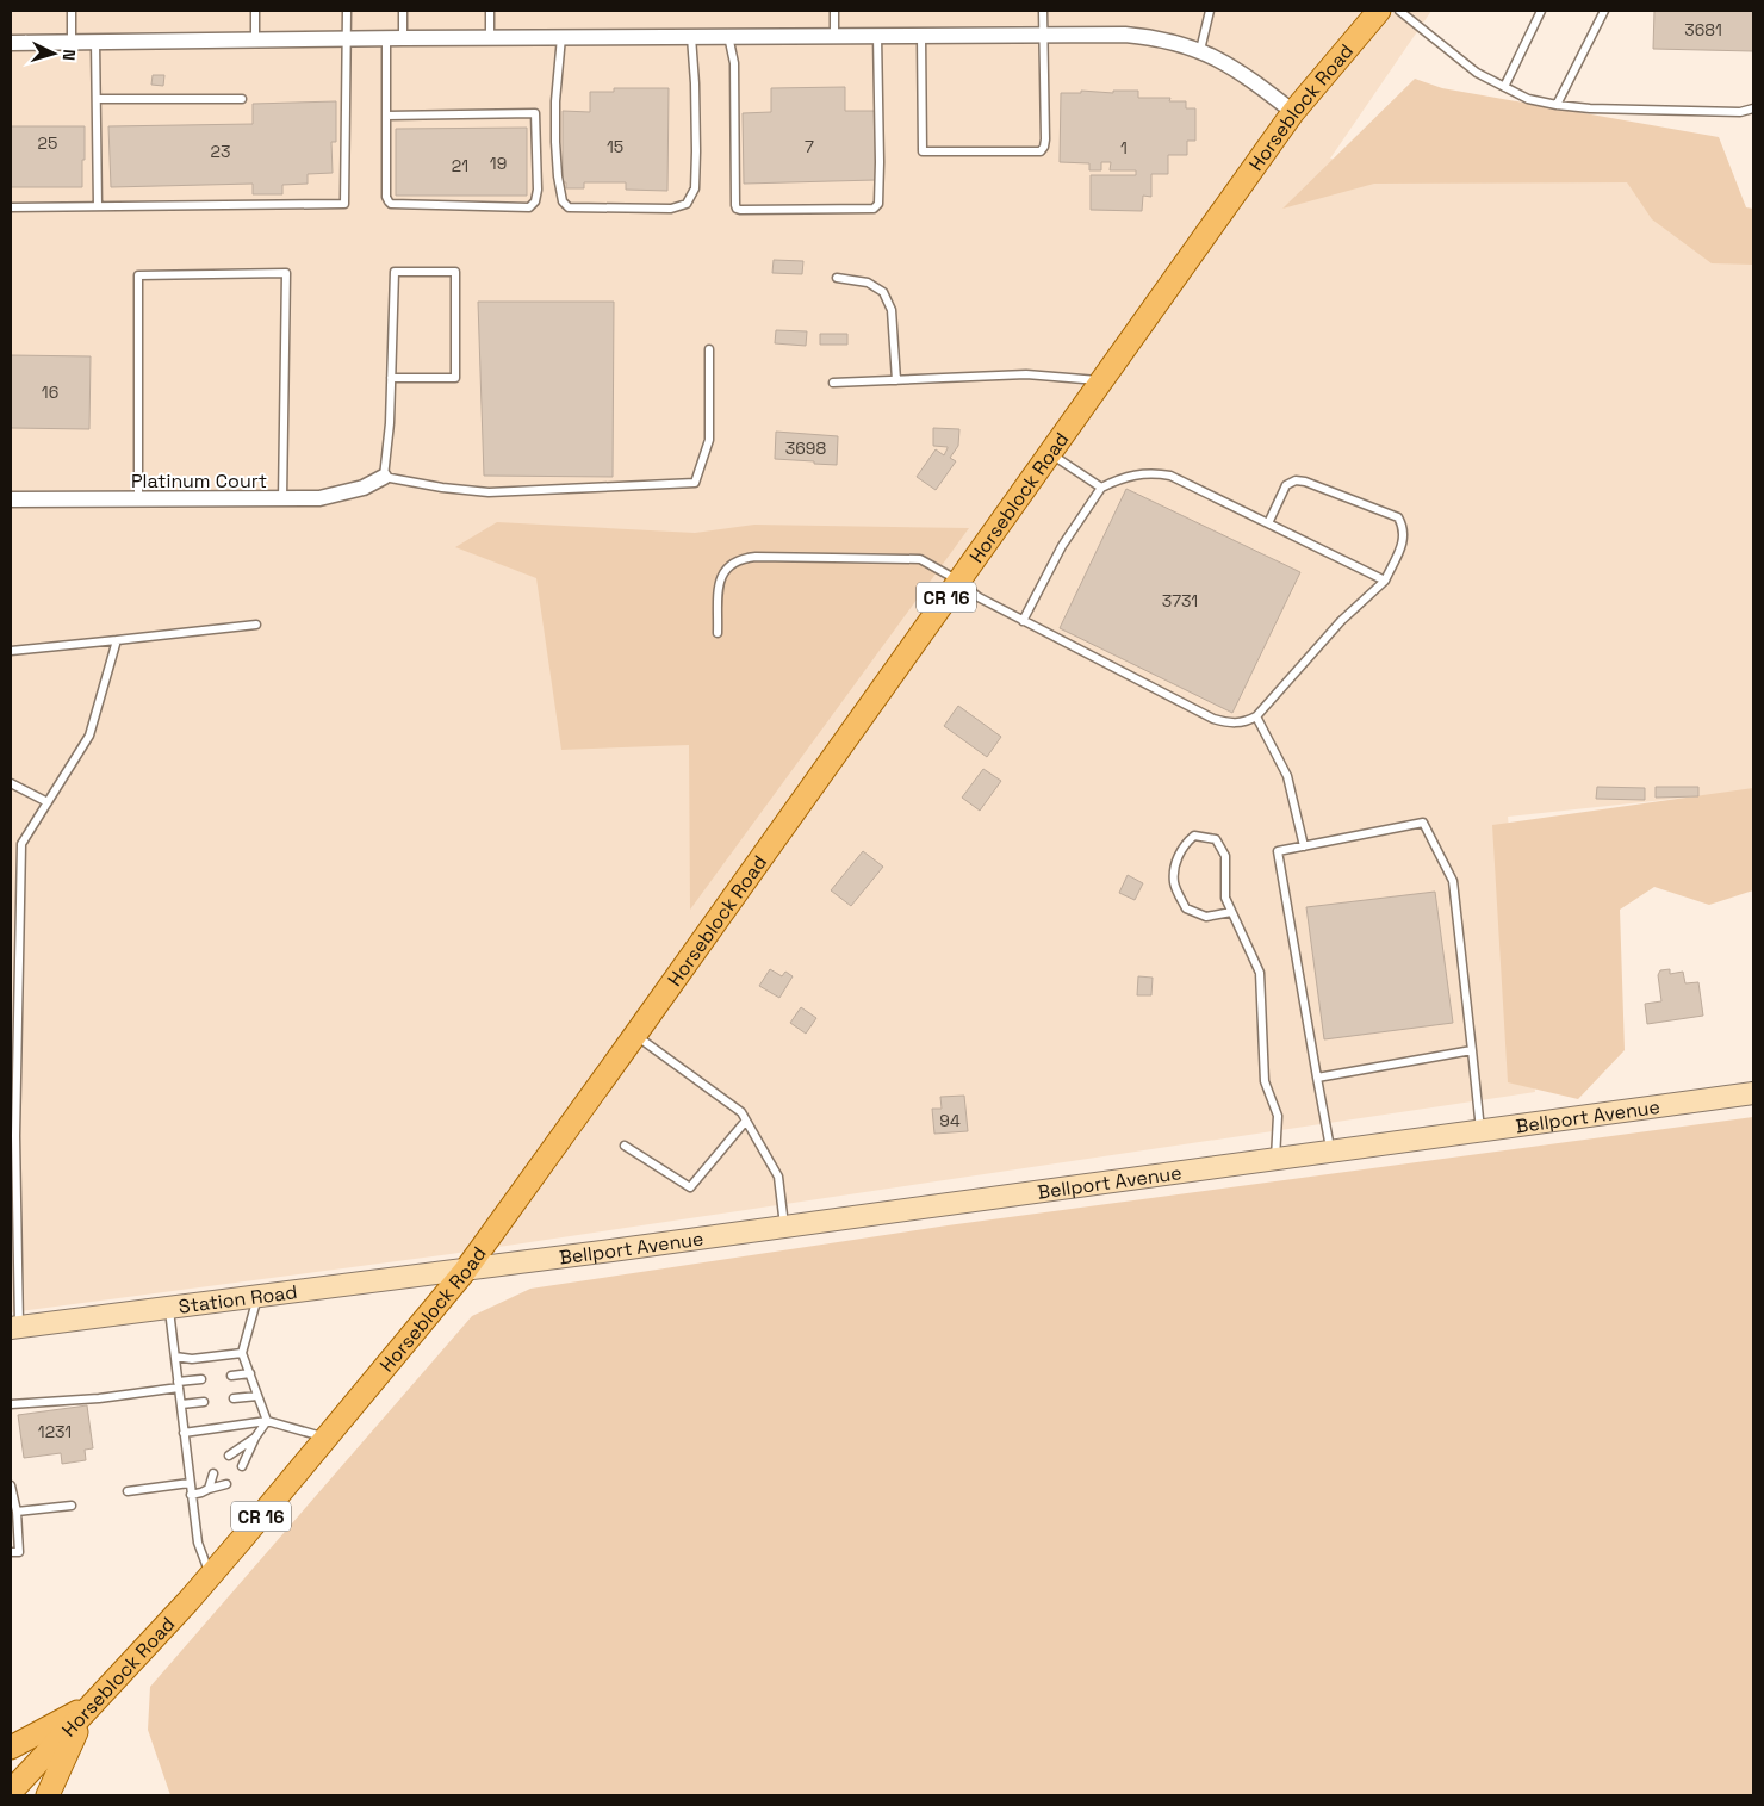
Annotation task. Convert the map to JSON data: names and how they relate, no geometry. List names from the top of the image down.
{
  "streets": {
    "main road": [
      "Horseblock Road",
      "CR 16",
      "Bellport Avenue",
      "Station Road"
    ],
    "street": ["Platinum Court"]
  },
  "crossings": [
    ["Horseblock Road", "Bellport Avenue"],
    ["Horseblock Road", "Station Road"],
    ["Bellport Avenue", "Station Road"]
  ],
  "house_numbers": [
    "3681",
    "25",
    "15",
    "7",
    "1",
    "23",
    "19",
    "21",
    "16",
    "3698",
    "3731",
    "94",
    "1231"
  ],
  "north": "right"
}
